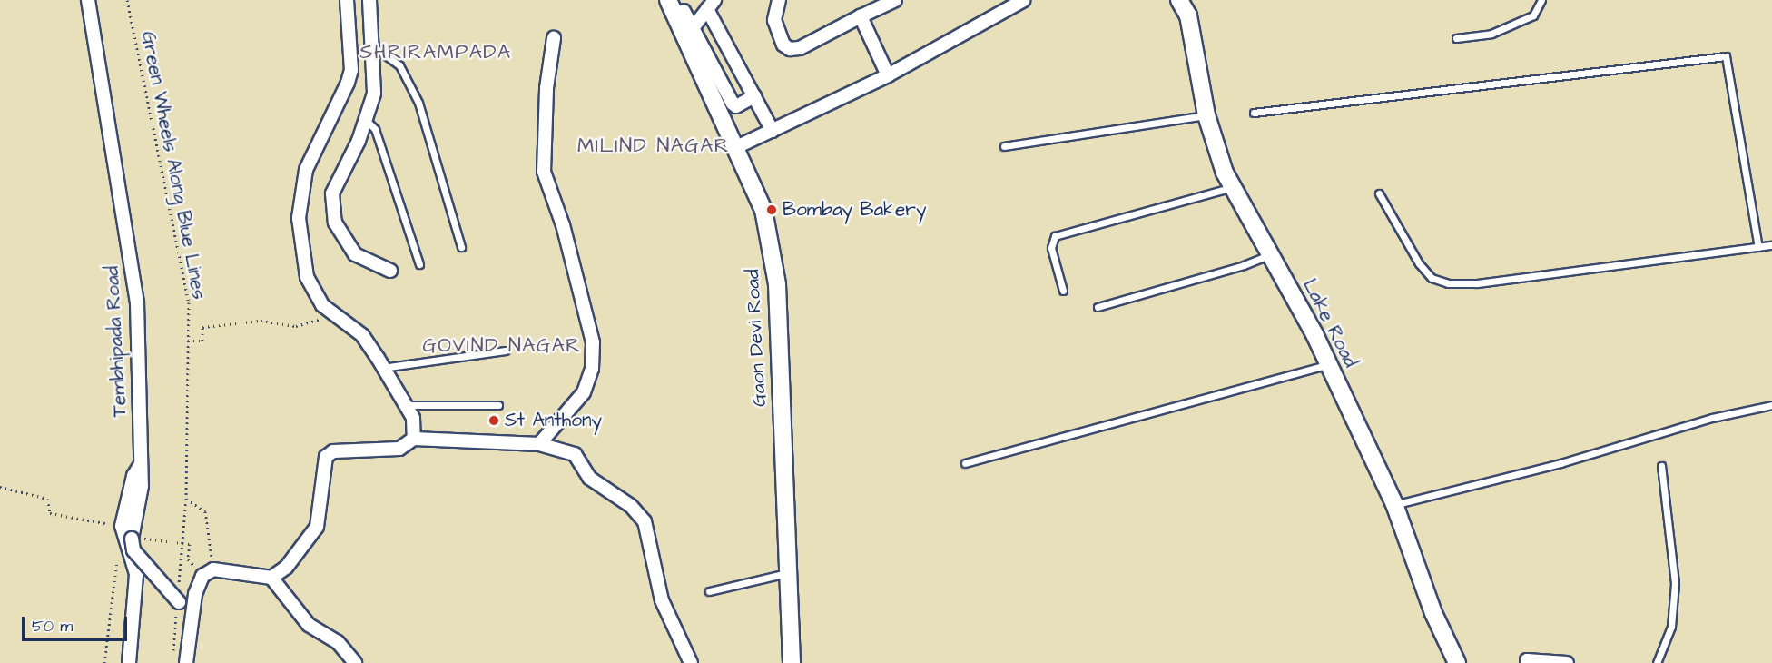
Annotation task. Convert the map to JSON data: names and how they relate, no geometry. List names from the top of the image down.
{
  "streets": {
    "street": ["Lake Road", "Gaon Devi Road", "Tembhipada Road"],
    "path": ["Green Wheels Along Blue Lines"]
  },
  "districts": ["SHRIRAMPADA", "MILIND NAGAR", "GOVIND NAGAR"],
  "places": ["Bombay Bakery", "St Anthony"],
  "scale_bar": "50 m"
}
